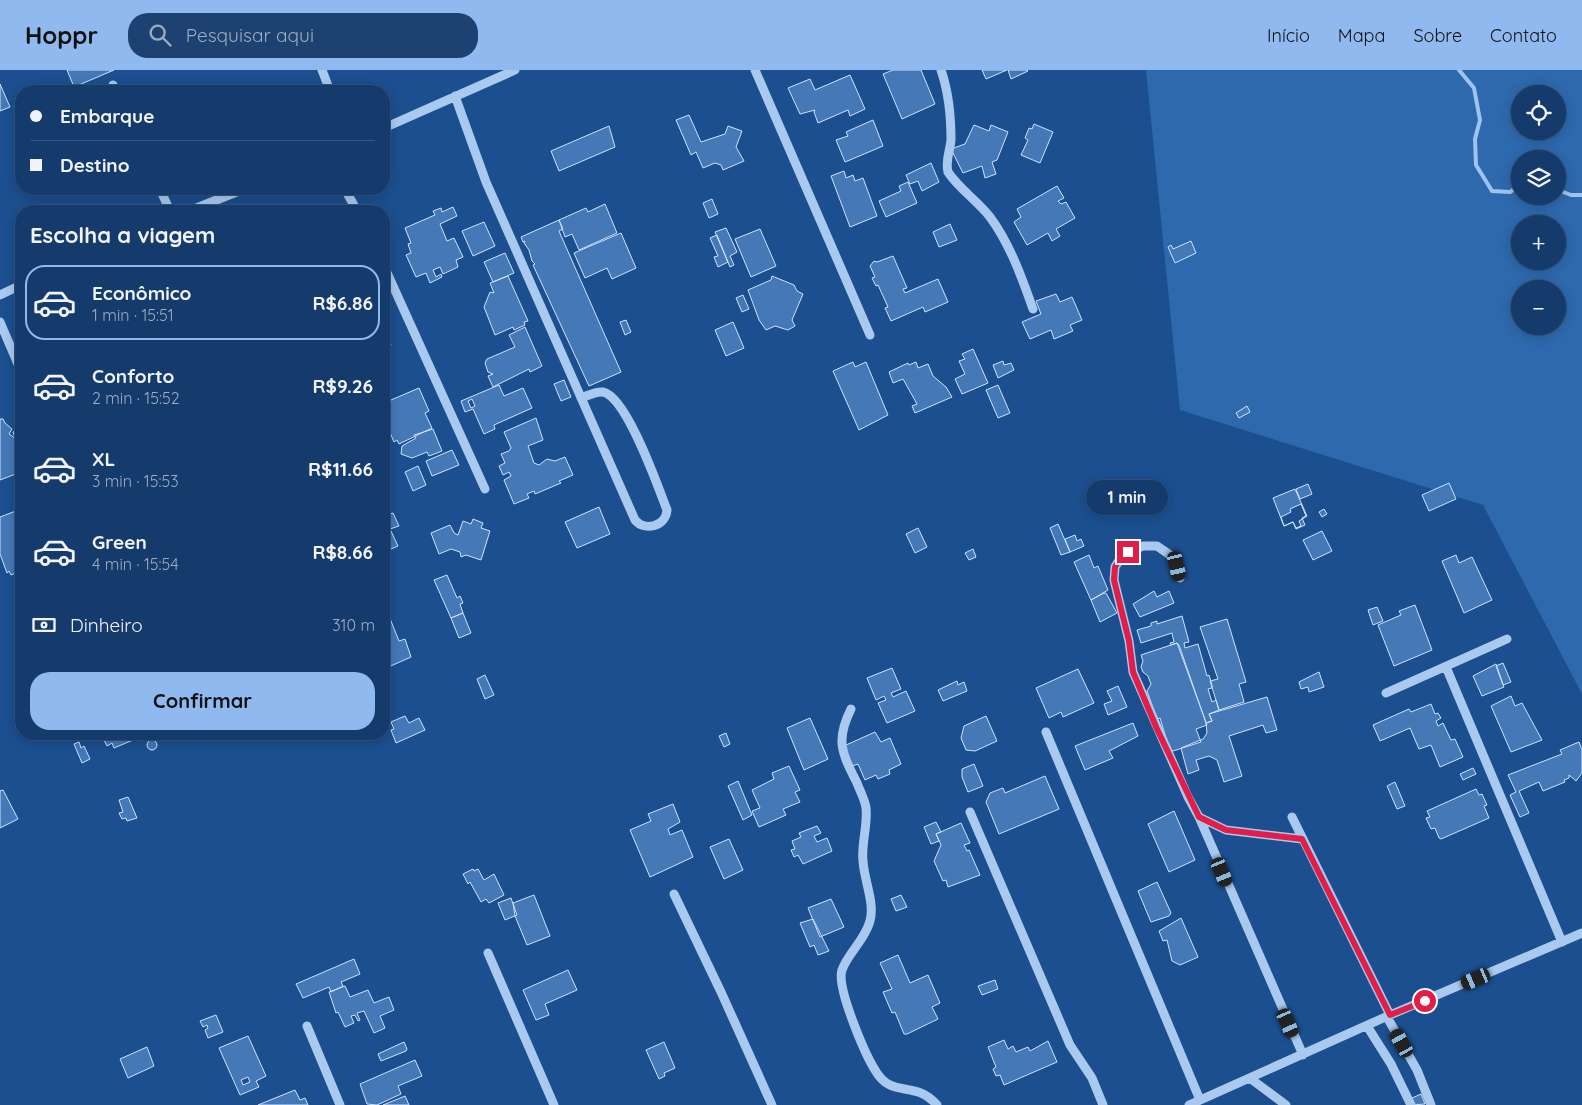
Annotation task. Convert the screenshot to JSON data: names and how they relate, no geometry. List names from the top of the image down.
{
  "page": {
    "header": "Hoppr",
    "search": "Pesquisar aqui",
    "nav": [
      "Início",
      "Mapa",
      "Sobre",
      "Contato"
    ],
    "map_buttons": ["+", "−"],
    "banner": ["Embarque", "Destino"],
    "heading": "Escolha a viagem",
    "list": [
      {
        "name": "Econômico",
        "note": "1 min · 15:51",
        "value": "R$6.86"
      },
      {
        "name": "Conforto",
        "note": "2 min · 15:52",
        "value": "R$9.26"
      },
      {
        "name": "XL",
        "note": "3 min · 15:53",
        "value": "R$11.66"
      },
      {
        "name": "Green",
        "note": "4 min · 15:54",
        "value": "R$8.66"
      }
    ],
    "bubble": "1 min",
    "pay": ["Dinheiro", "310 m"],
    "buttons": "Confirmar"
  }
}
